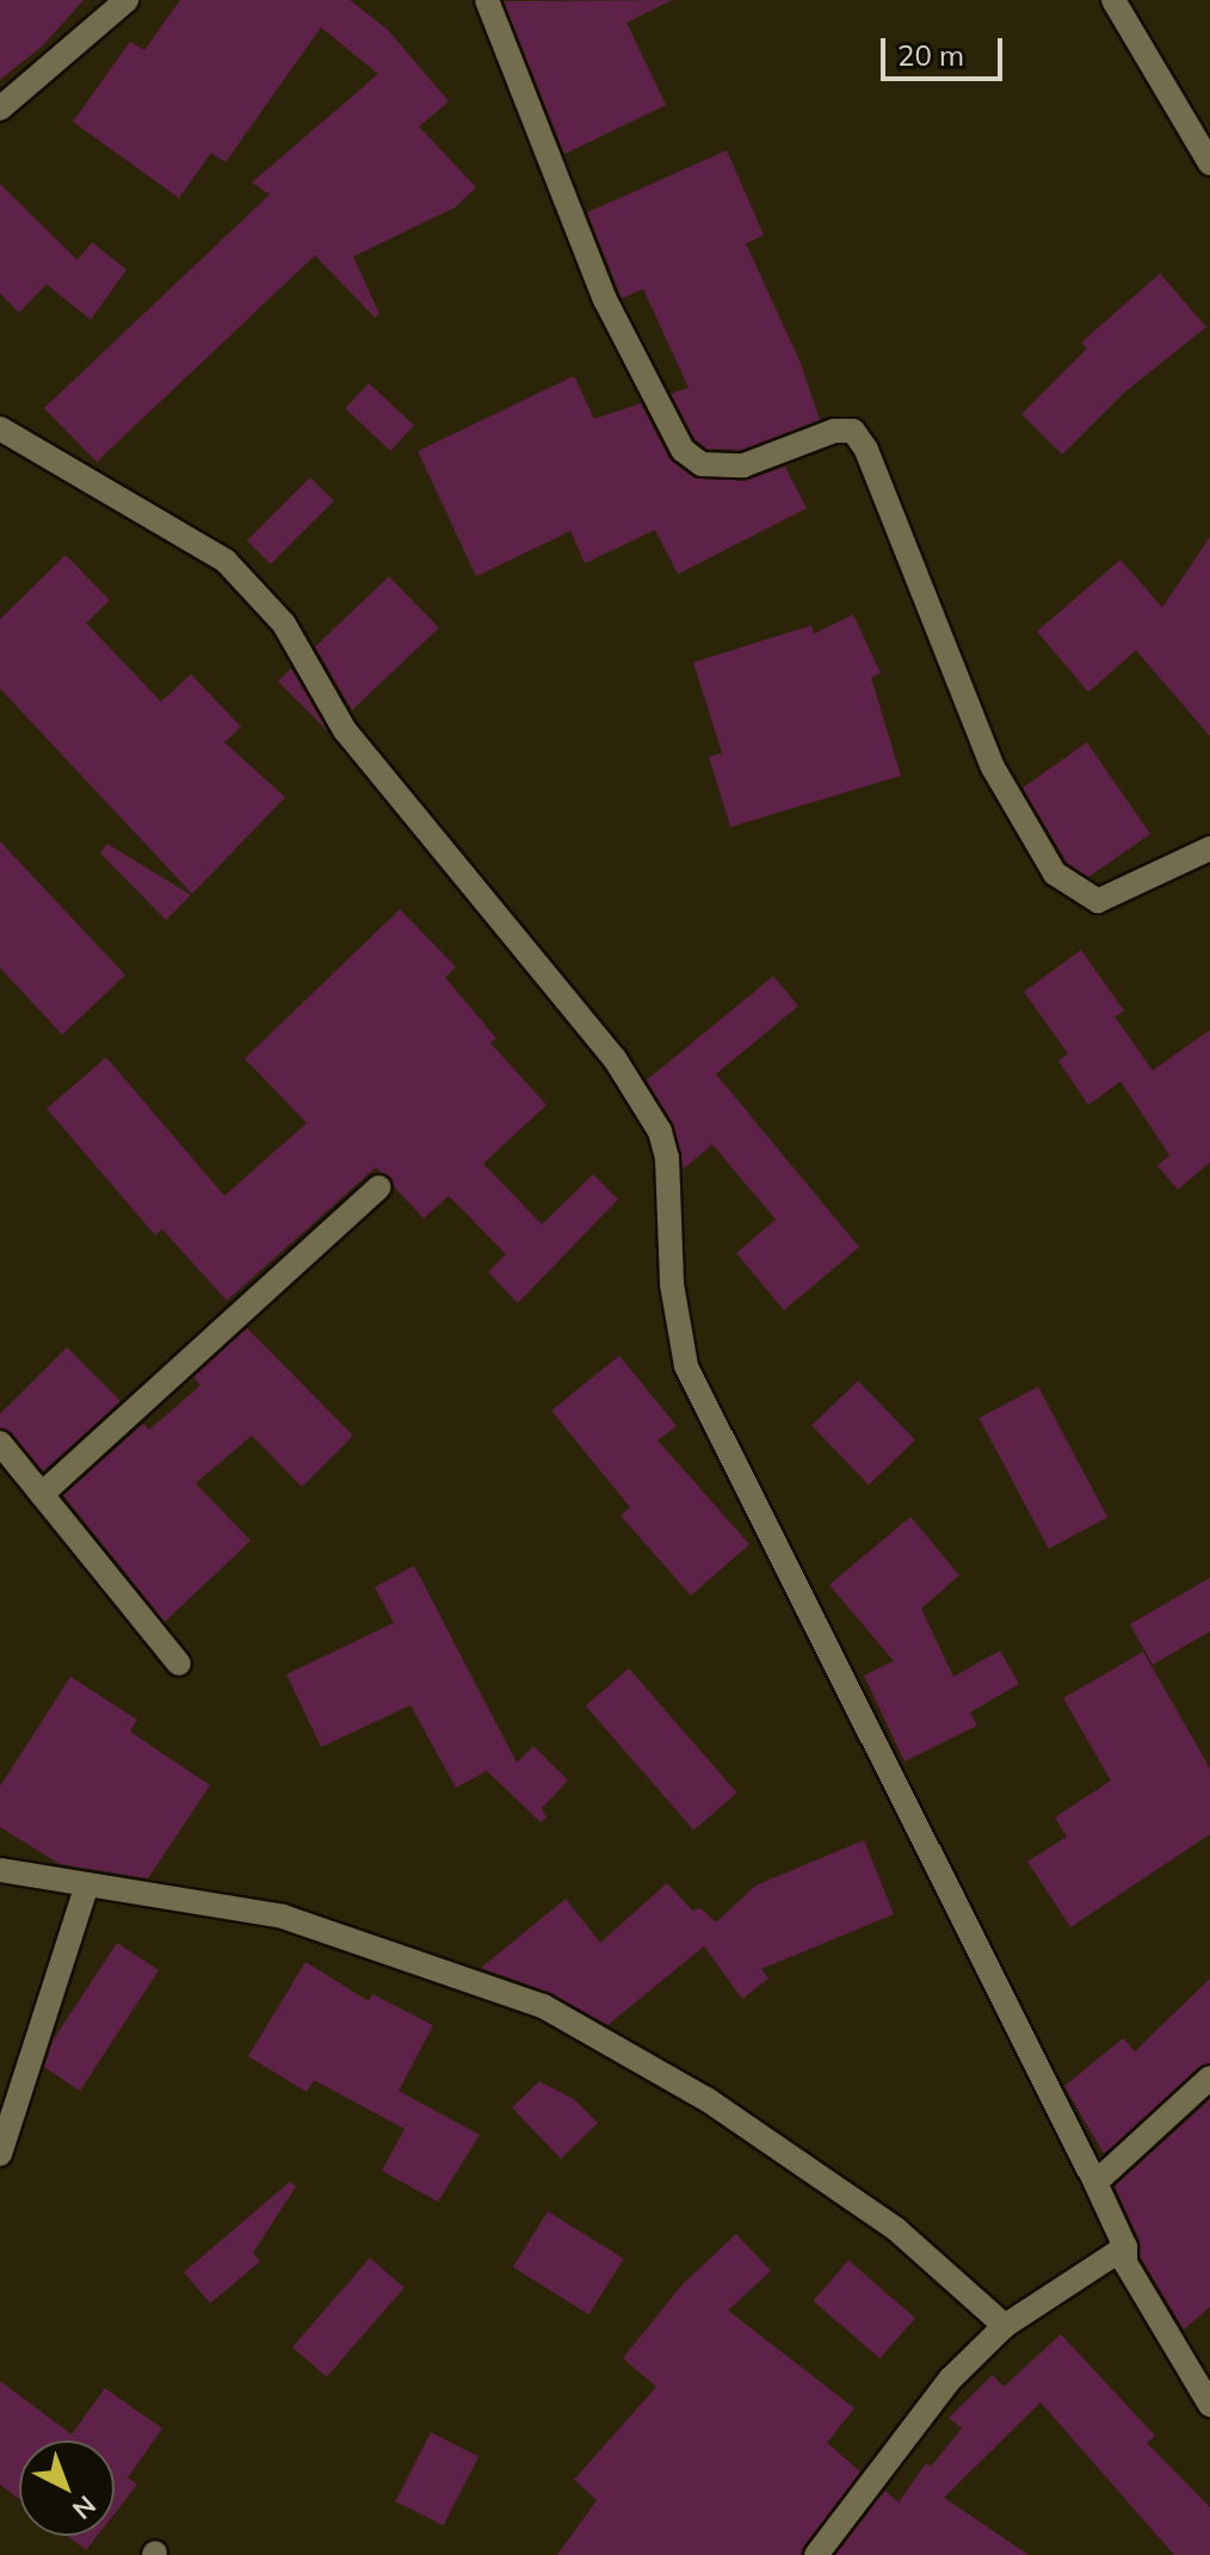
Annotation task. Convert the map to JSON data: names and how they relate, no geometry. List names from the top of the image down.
{
  "scale_bar": "20 m",
  "north": "bottom right"
}
